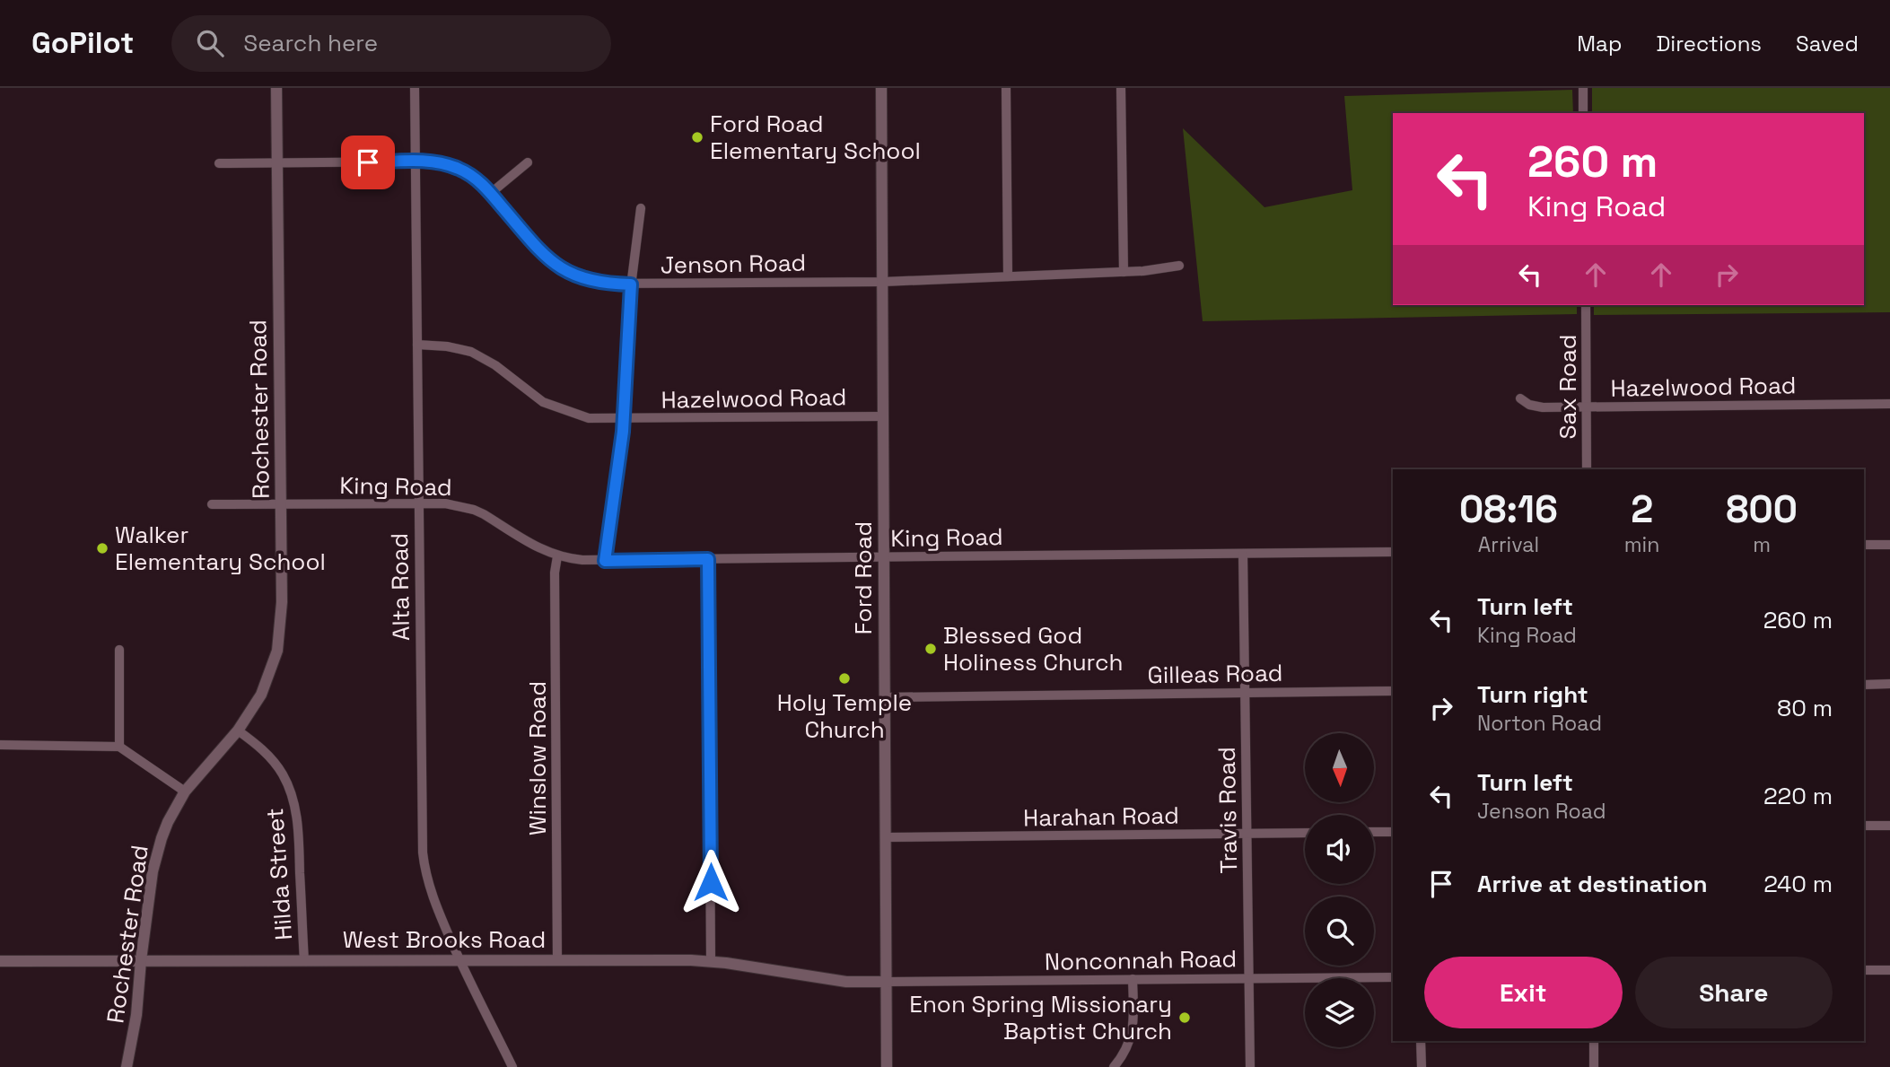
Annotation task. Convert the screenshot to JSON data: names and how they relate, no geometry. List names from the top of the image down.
{
  "streets": {
    "street": [
      "Jenson Road",
      "Sax Road",
      "Hazelwood Road",
      "Rochester Road",
      "King Road",
      "Ford Road",
      "Alta Road",
      "Gilleas Road",
      "Winslow Road",
      "Travis Road",
      "Harahan Road",
      "Hilda Street",
      "West Brooks Road",
      "Nonconnah Road"
    ]
  },
  "crossings": [
    ["Jenson Road", "Rochester Road"],
    ["Jenson Road", "Ford Road"],
    ["Jenson Road", "Alta Road"],
    ["Sax Road", "Hazelwood Road"],
    ["Hazelwood Road", "Ford Road"],
    ["Hazelwood Road", "Alta Road"],
    ["Rochester Road", "King Road"],
    ["Rochester Road", "Hilda Street"],
    ["Rochester Road", "West Brooks Road"],
    ["King Road", "Ford Road"],
    ["King Road", "Alta Road"],
    ["King Road", "Winslow Road"],
    ["King Road", "Travis Road"],
    ["Ford Road", "Gilleas Road"],
    ["Ford Road", "Harahan Road"],
    ["Ford Road", "West Brooks Road"],
    ["Ford Road", "Nonconnah Road"],
    ["Alta Road", "West Brooks Road"],
    ["Gilleas Road", "Travis Road"],
    ["Winslow Road", "West Brooks Road"],
    ["Travis Road", "Harahan Road"],
    ["Travis Road", "Nonconnah Road"],
    ["Hilda Street", "West Brooks Road"],
    ["West Brooks Road", "Nonconnah Road"]
  ],
  "places": [
    "Ford Road Elementary School",
    "Walker Elementary School",
    "Blessed God Holiness Church",
    "Holy Temple Church",
    "Enon Spring Missionary Baptist Church"
  ],
  "north": "bottom",
  "page": {
    "header": "GoPilot",
    "search": "Search here",
    "nav": ["Map", "Directions", "Saved"],
    "turn": ["260 m", "King Road"],
    "eta": [
      "08:16",
      "Arrival",
      "2",
      "min",
      "800",
      "m"
    ],
    "list": [
      {
        "name": "Turn left",
        "note": "King Road",
        "value": "260 m"
      },
      {
        "name": "Turn right",
        "note": "Norton Road",
        "value": "80 m"
      },
      {
        "name": "Turn left",
        "note": "Jenson Road",
        "value": "220 m"
      },
      {
        "name": "Arrive at destination",
        "value": "240 m"
      }
    ],
    "buttons": ["Exit", "Share"]
  }
}
